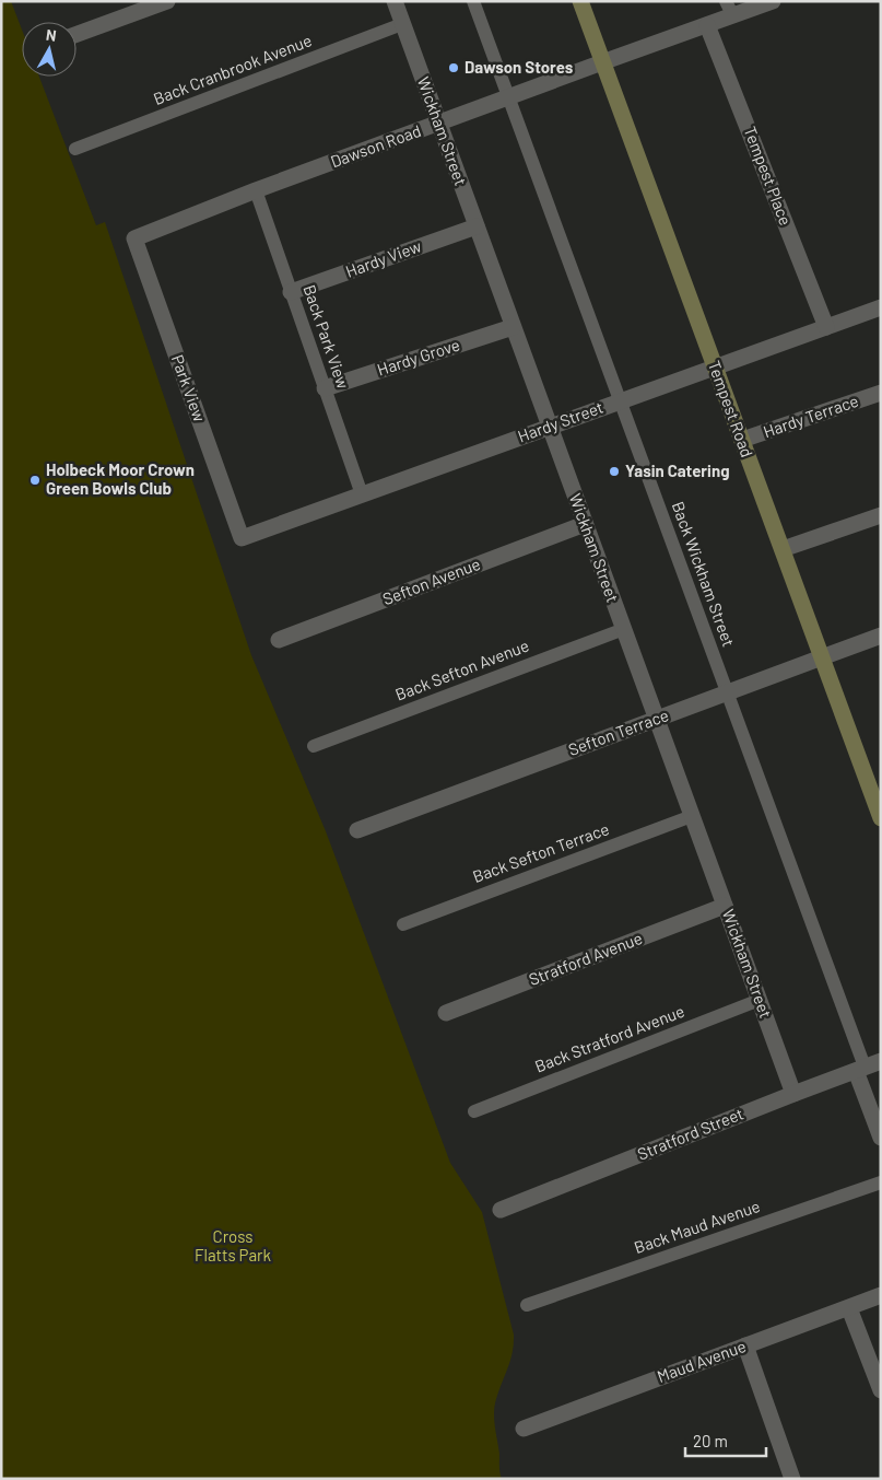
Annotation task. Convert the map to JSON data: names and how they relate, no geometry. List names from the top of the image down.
{
  "streets": {
    "street": [
      "Wickham Street",
      "Dawson Road",
      "Tempest Place",
      "Hardy View",
      "Hardy Grove",
      "Park View",
      "Tempest Road",
      "Hardy Terrace",
      "Hardy Street",
      "Sefton Avenue",
      "Sefton Terrace",
      "Stratford Avenue",
      "Stratford Street",
      "Maud Avenue"
    ],
    "lane": [
      "Back Cranbrook Avenue",
      "Back Park View",
      "Back Wickham Street",
      "Back Sefton Avenue",
      "Back Sefton Terrace",
      "Back Stratford Avenue",
      "Back Maud Avenue"
    ]
  },
  "crossings": [
    ["Back Cranbrook Avenue", "Wickham Street"],
    ["Wickham Street", "Dawson Road"],
    ["Wickham Street", "Hardy View"],
    ["Wickham Street", "Hardy Grove"],
    ["Wickham Street", "Hardy Street"],
    ["Wickham Street", "Sefton Avenue"],
    ["Wickham Street", "Back Sefton Avenue"],
    ["Wickham Street", "Sefton Terrace"],
    ["Wickham Street", "Back Sefton Terrace"],
    ["Wickham Street", "Stratford Avenue"],
    ["Wickham Street", "Back Stratford Avenue"],
    ["Wickham Street", "Stratford Street"],
    ["Dawson Road", "Tempest Place"],
    ["Dawson Road", "Back Park View"],
    ["Dawson Road", "Park View"],
    ["Dawson Road", "Tempest Road"],
    ["Dawson Road", "Back Wickham Street"],
    ["Tempest Place", "Hardy Street"],
    ["Hardy View", "Back Park View"],
    ["Back Park View", "Hardy Grove"],
    ["Back Park View", "Hardy Street"],
    ["Park View", "Hardy Street"],
    ["Tempest Road", "Hardy Terrace"],
    ["Tempest Road", "Hardy Street"],
    ["Tempest Road", "Sefton Terrace"],
    ["Hardy Street", "Back Wickham Street"],
    ["Back Wickham Street", "Sefton Terrace"],
    ["Back Wickham Street", "Stratford Street"]
  ],
  "parks": ["Cross Flatts Park"],
  "places": ["Dawson Stores", "Yasin Catering", "Holbeck Moor Crown Green Bowls Club"],
  "scale_bar": "20 m",
  "north": "top"
}
